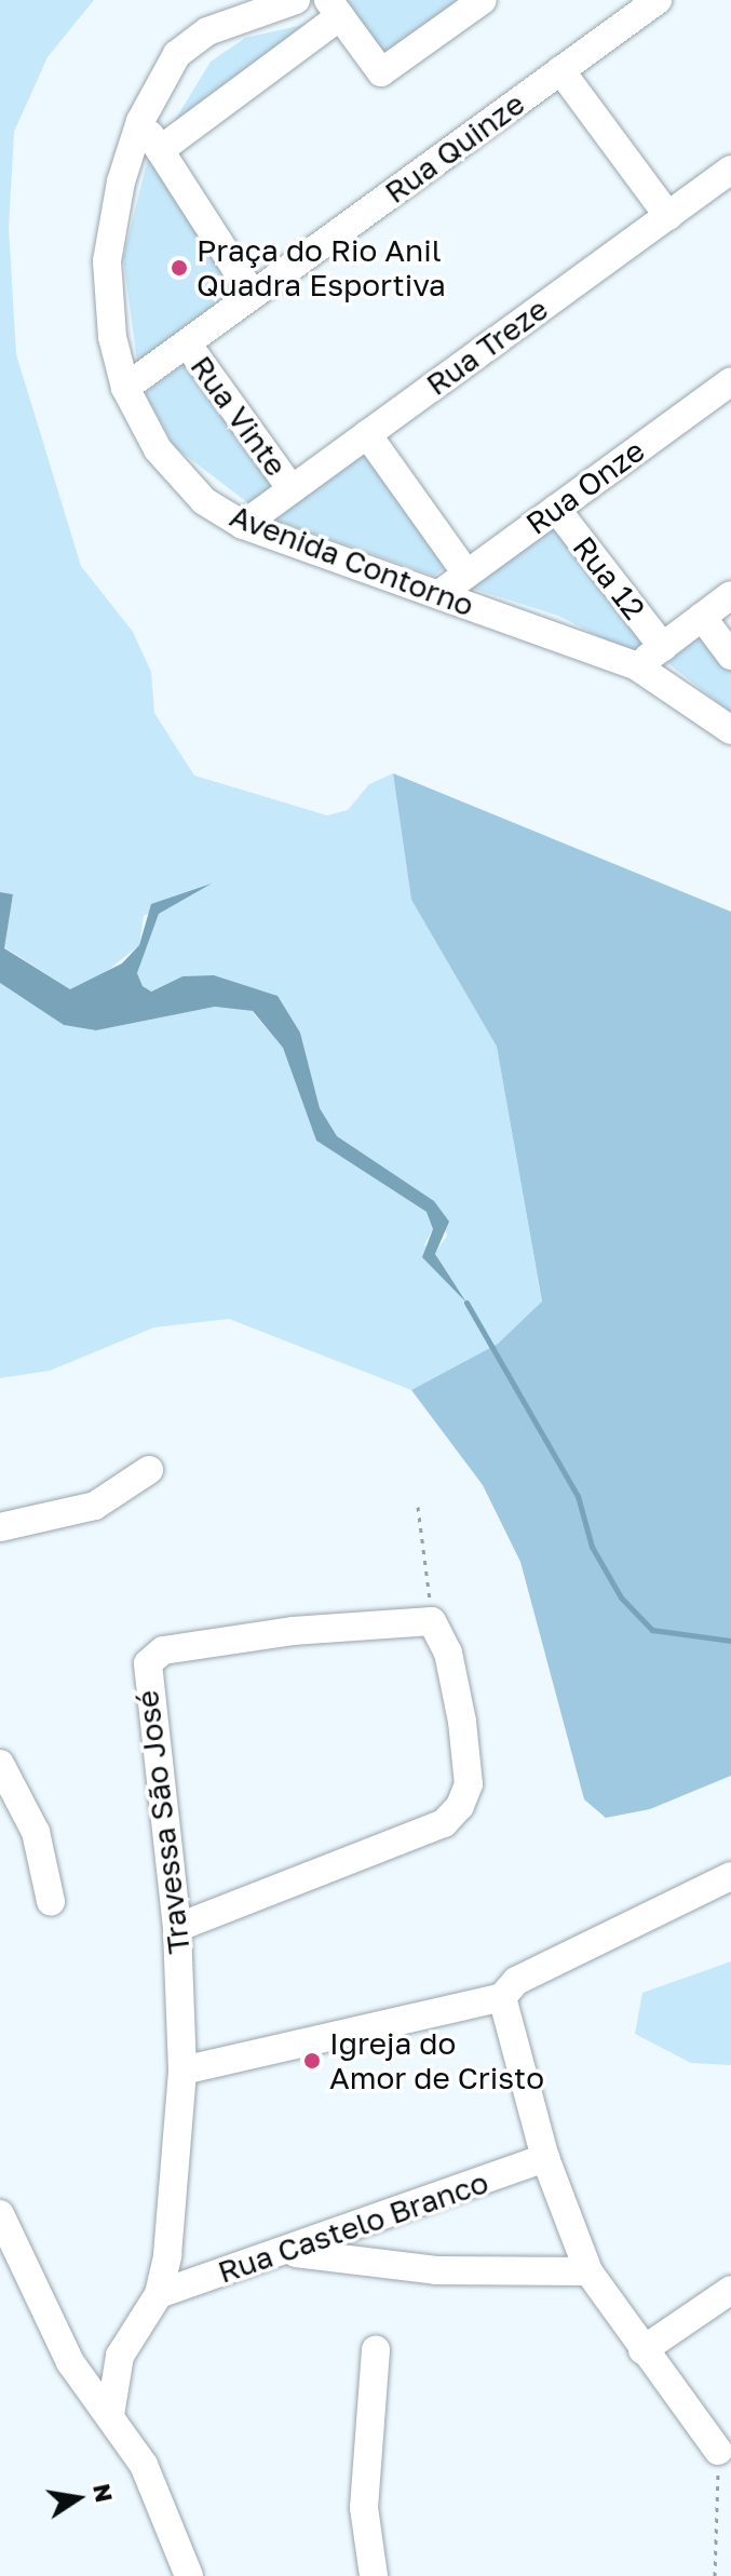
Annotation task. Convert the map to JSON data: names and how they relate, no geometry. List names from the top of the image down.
{
  "streets": {
    "street": [
      "Rua Quinze",
      "Rua Treze",
      "Rua Vinte",
      "Rua Onze",
      "Avenida Contorno",
      "Rua 12",
      "Travessa São José",
      "Rua Castelo Branco"
    ]
  },
  "crossings": [
    ["Rua Quinze", "Rua Vinte"],
    ["Rua Quinze", "Avenida Contorno"],
    ["Rua Treze", "Rua Vinte"],
    ["Rua Treze", "Avenida Contorno"],
    ["Rua Onze", "Avenida Contorno"],
    ["Rua Onze", "Rua 12"],
    ["Travessa São José", "Rua Castelo Branco"]
  ],
  "places": ["Praça do Rio Anil Quadra Esportiva", "Igreja do Amor de Cristo"],
  "north": "right"
}
